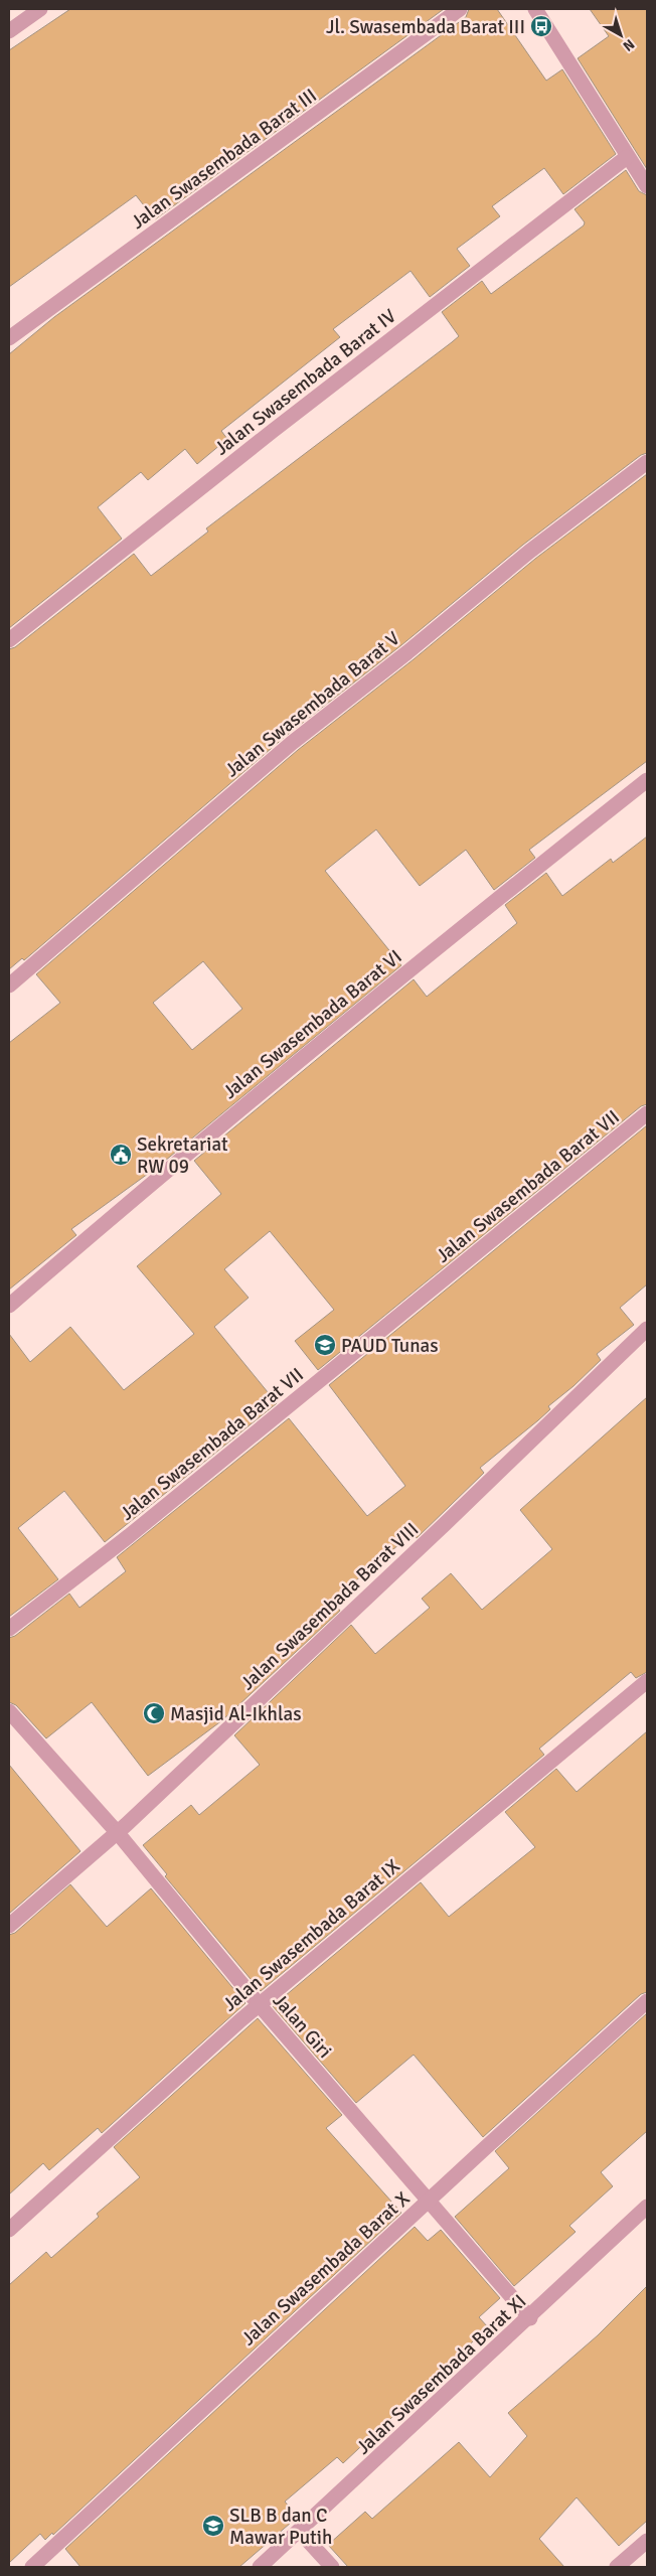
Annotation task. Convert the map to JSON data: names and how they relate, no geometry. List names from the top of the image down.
{
  "streets": {
    "street": [
      "Jalan Swasembada Barat III",
      "Jalan Swasembada Barat IV",
      "Jalan Swasembada Barat V",
      "Jalan Swasembada Barat VI",
      "Jalan Swasembada Barat VII",
      "Jalan Swasembada Barat VIII",
      "Jalan Swasembada Barat IX",
      "Jalan Giri",
      "Jalan Swasembada Barat X",
      "Jalan Swasembada Barat XI"
    ]
  },
  "crossings": [
    ["Jalan Swasembada Barat VIII", "Jalan Giri"],
    ["Jalan Swasembada Barat IX", "Jalan Giri"],
    ["Jalan Giri", "Jalan Swasembada Barat X"],
    ["Jalan Giri", "Jalan Swasembada Barat XI"]
  ],
  "places": {
    "bus stop": ["Jl. Swasembada Barat III"],
    "public building": ["Sekretariat RW 09"],
    "school or university": ["PAUD Tunas", "SLB B dan C Mawar Putih"],
    "mosque": ["Masjid Al-Ikhlas"]
  },
  "north": "bottom right"
}
